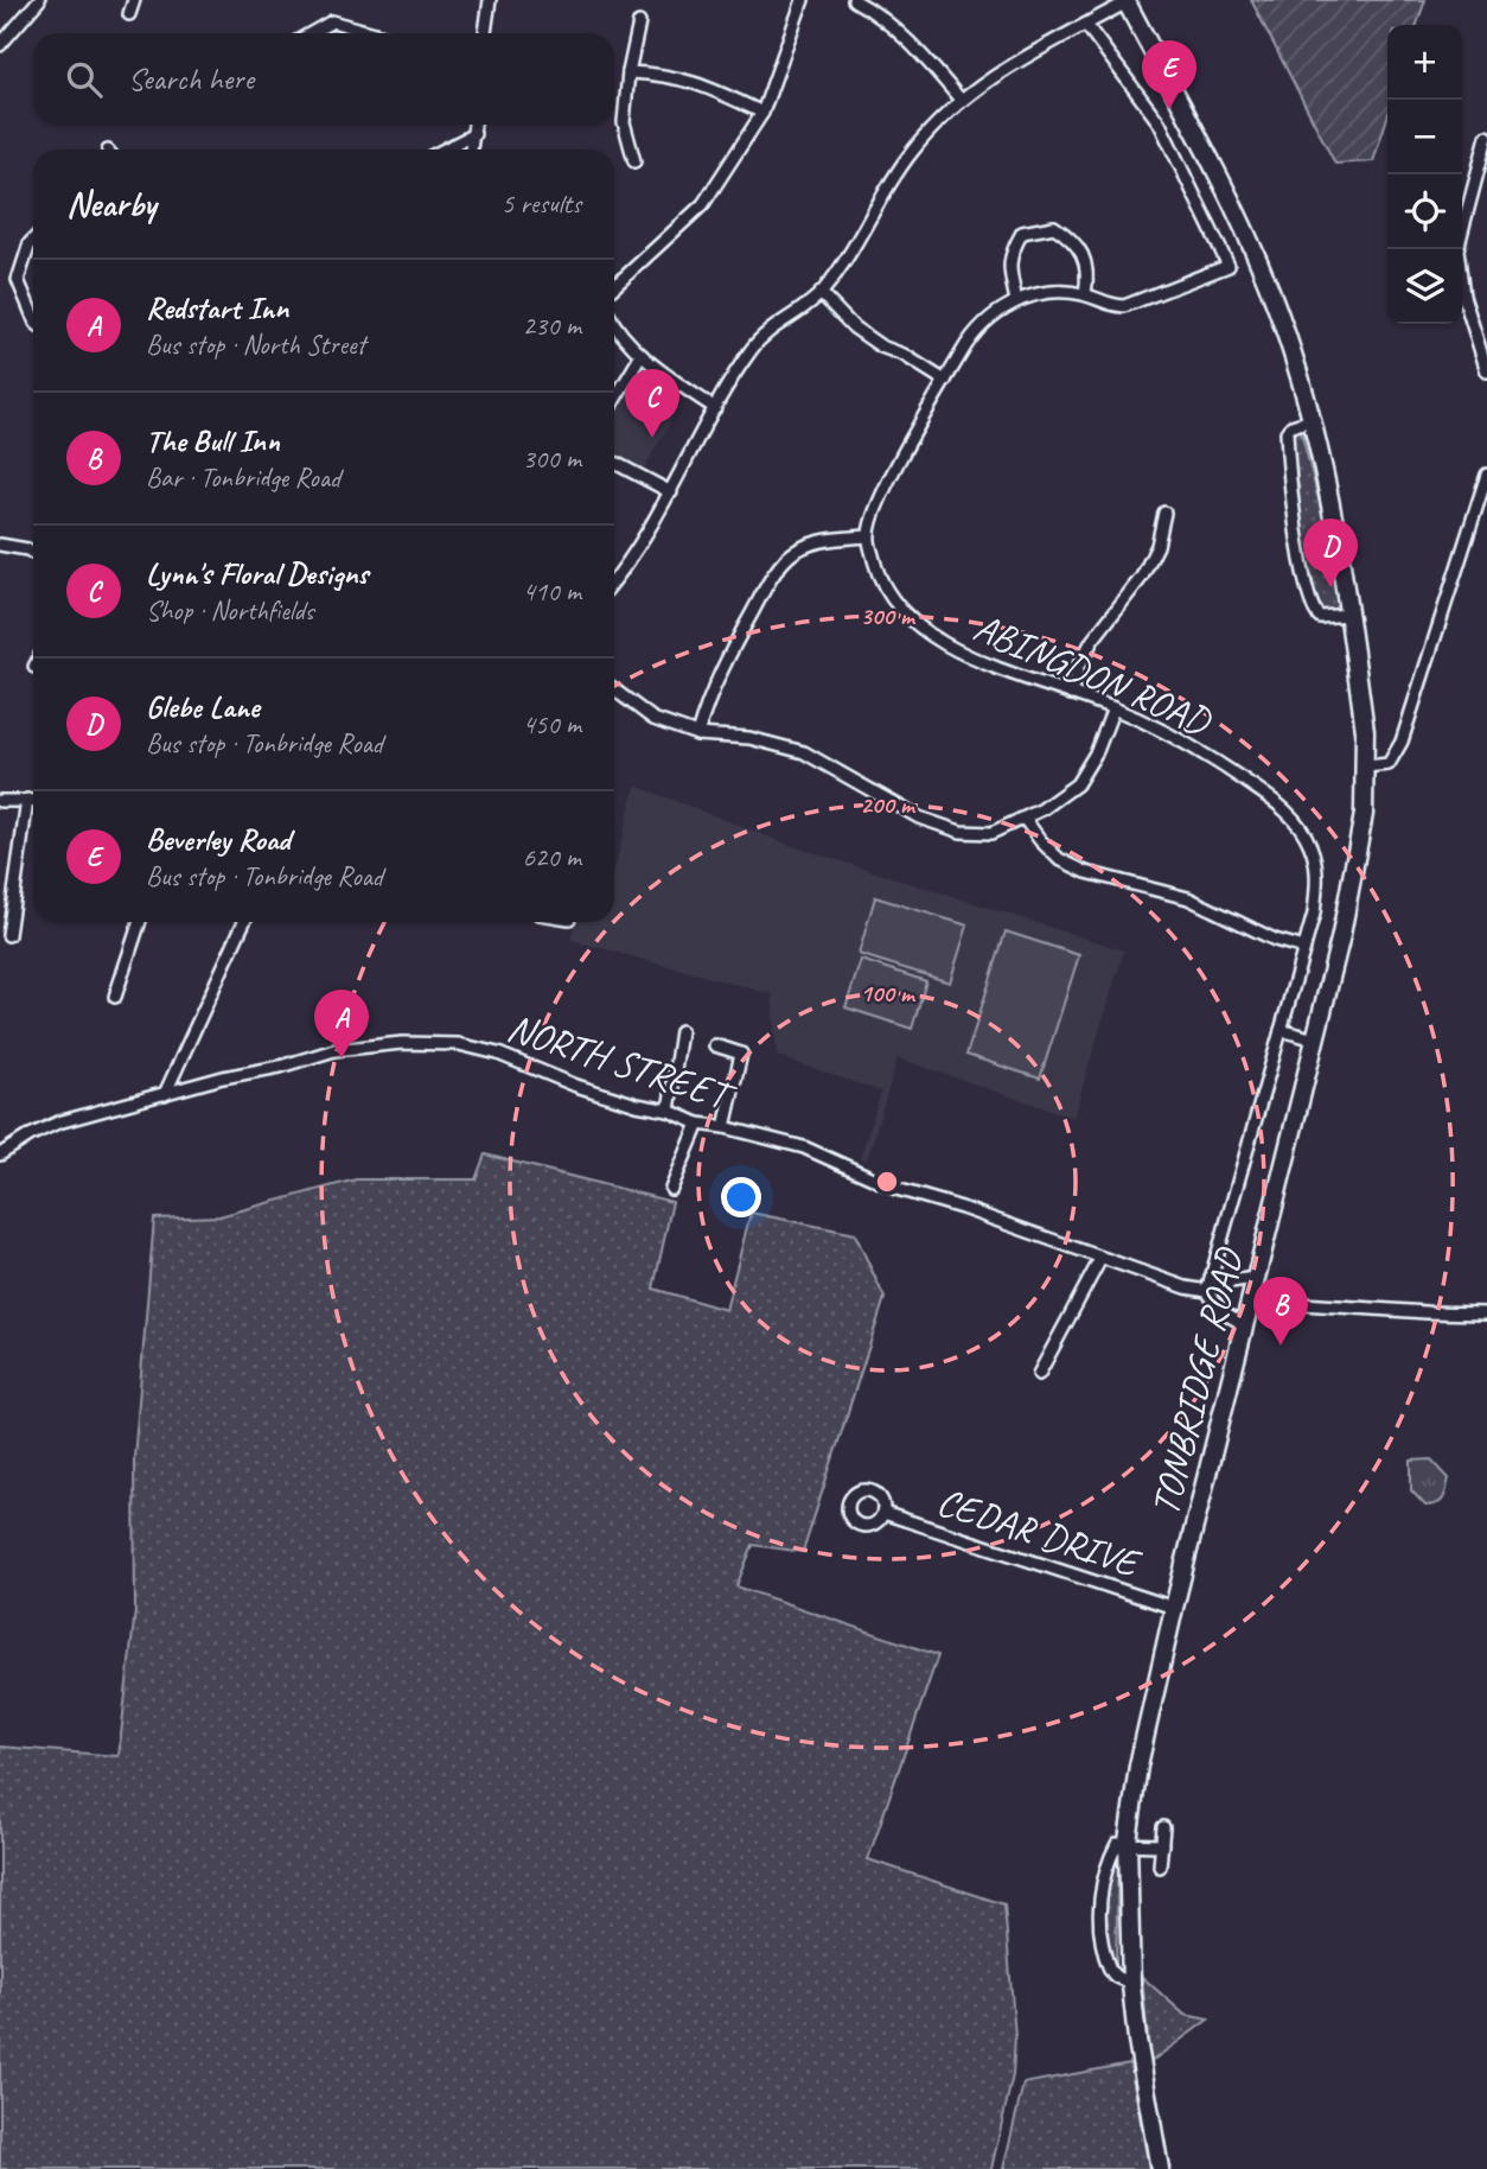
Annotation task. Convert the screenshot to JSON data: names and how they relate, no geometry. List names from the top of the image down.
{
  "streets": {
    "main road": ["TONBRIDGE ROAD"],
    "street": ["ABINGDON ROAD", "NORTH STREET", "CEDAR DRIVE"]
  },
  "crossings": [
    ["ABINGDON ROAD", "NORTH STREET"],
    ["NORTH STREET", "TONBRIDGE ROAD"],
    ["TONBRIDGE ROAD", "CEDAR DRIVE"]
  ],
  "page": {
    "map_buttons": ["+", "−"],
    "search": "Search here",
    "pins": [
      "E",
      "C",
      "D",
      "A",
      "B"
    ],
    "heading": ["Nearby", "5 results"],
    "list": [
      {
        "mark": "A",
        "name": "Redstart Inn",
        "note": "Bus stop · North Street",
        "value": "230 m"
      },
      {
        "mark": "B",
        "name": "The Bull Inn",
        "note": "Bar · Tonbridge Road",
        "value": "300 m"
      },
      {
        "mark": "C",
        "name": "Lynn's Floral Designs",
        "note": "Shop · Northfields",
        "value": "410 m"
      },
      {
        "mark": "D",
        "name": "Glebe Lane",
        "note": "Bus stop · Tonbridge Road",
        "value": "450 m"
      },
      {
        "mark": "E",
        "name": "Beverley Road",
        "note": "Bus stop · Tonbridge Road",
        "value": "620 m"
      }
    ]
  },
  "rings": ["300 m", "200 m", "100 m"]
}
